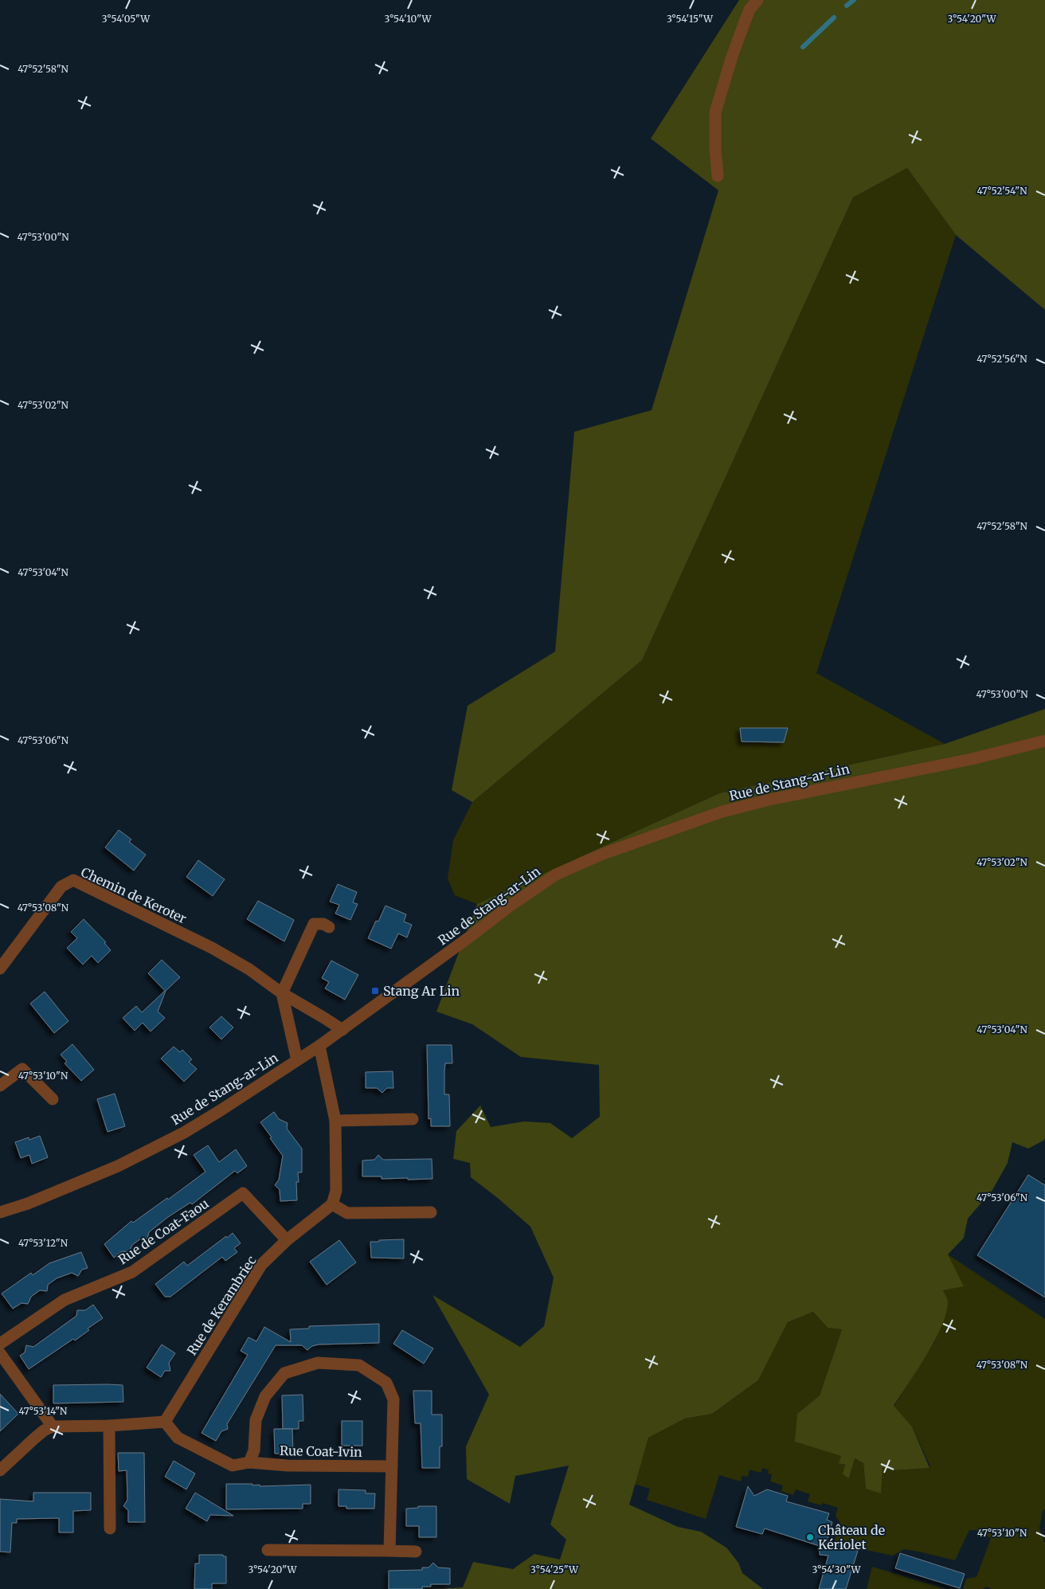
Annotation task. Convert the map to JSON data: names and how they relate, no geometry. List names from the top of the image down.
{
  "streets": {
    "street": [
      "Rue de Stang-ar-Lin",
      "Chemin de Keroter",
      "Rue de Coat-Faou",
      "Rue de Kerambriec",
      "Rue Coat-Ivin"
    ]
  },
  "crossings": [
    ["Rue de Stang-ar-Lin", "Chemin de Keroter"],
    ["Rue de Coat-Faou", "Rue de Kerambriec"],
    ["Rue de Kerambriec", "Rue Coat-Ivin"]
  ],
  "places": {
    "transit": ["Stang Ar Lin"],
    "other": ["Château de Kériolet"]
  },
  "coordinates": [
    "3°54'05\"W",
    "3°54'10\"W",
    "3°54'15\"W",
    "3°54'20\"W",
    "47°52'58\"N",
    "47°52'54\"N",
    "47°53'00\"N",
    "47°52'56\"N",
    "47°53'02\"N",
    "47°53'04\"N",
    "47°53'06\"N",
    "47°53'08\"N",
    "47°53'10\"N",
    "47°53'12\"N",
    "47°53'14\"N",
    "3°54'25\"W",
    "3°54'30\"W"
  ]
}
